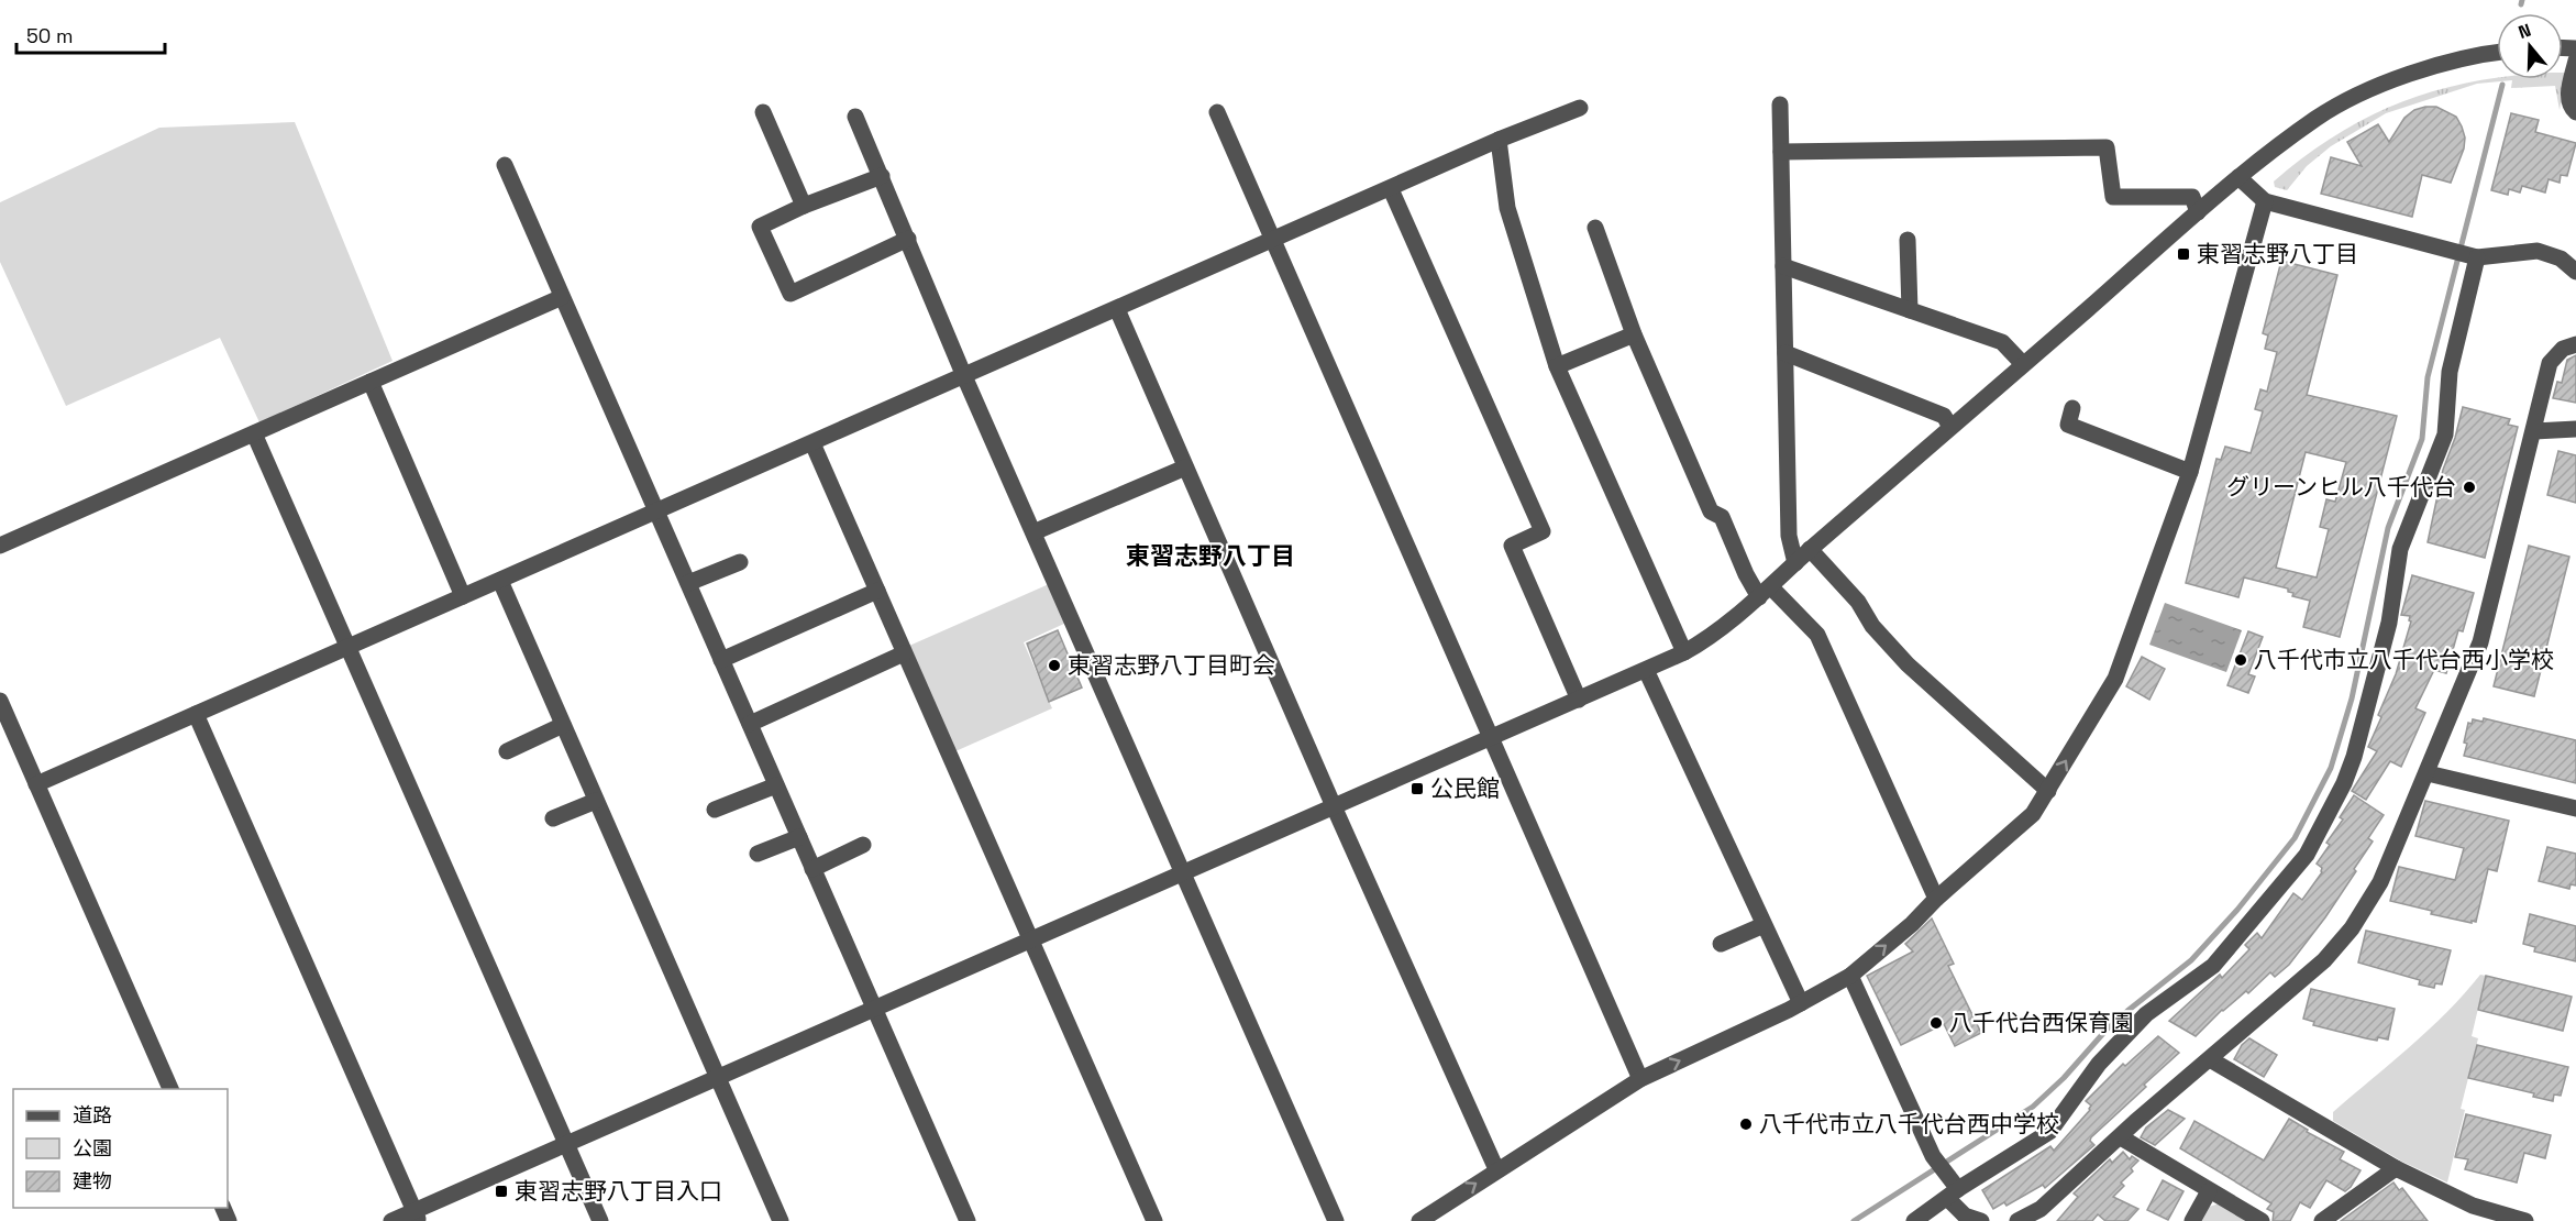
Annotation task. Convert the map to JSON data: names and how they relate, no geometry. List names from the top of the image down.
{
  "districts": ["東習志野八丁目"],
  "places": {
    "transit": ["東習志野八丁目", "公民館", "東習志野八丁目入口"],
    "other": [
      "グリーンヒル八千代台",
      "八千代市立八千代台西小学校",
      "東習志野八丁目町会",
      "八千代台西保育園",
      "八千代市立八千代台西中学校"
    ]
  },
  "legend": ["道路", "公園", "建物"],
  "scale_bar": "50 m",
  "north": "top"
}
